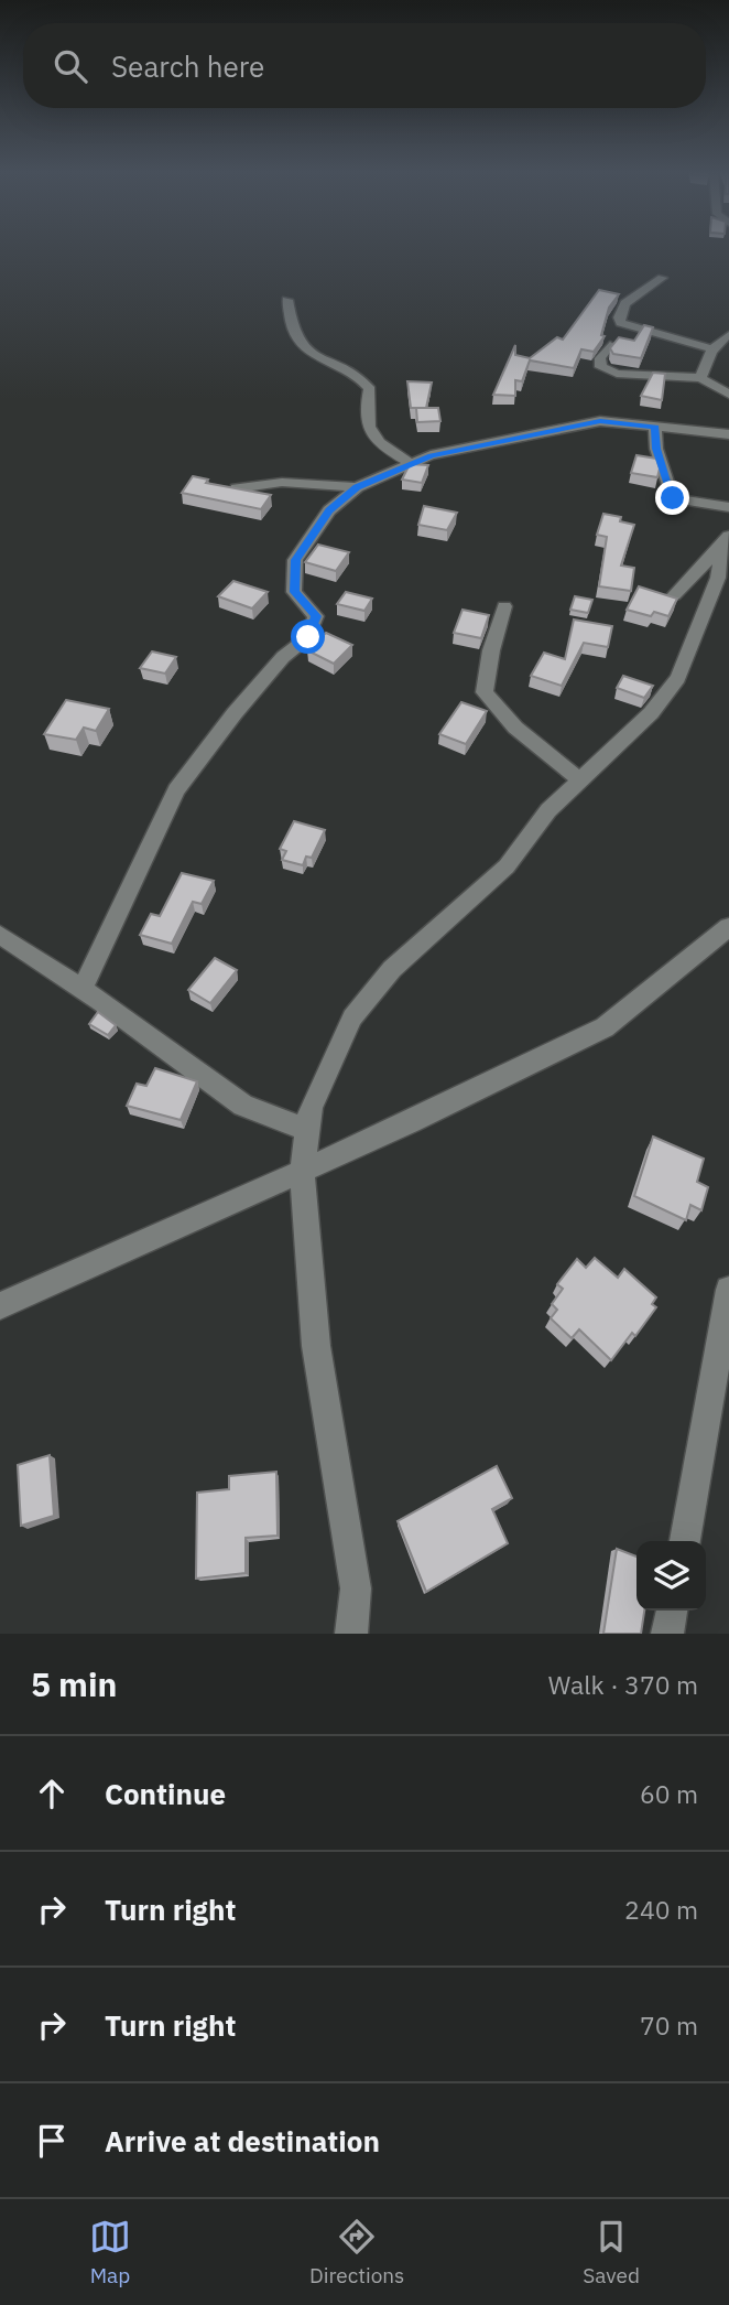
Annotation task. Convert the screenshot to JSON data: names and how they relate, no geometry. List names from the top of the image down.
{
  "page": {
    "search": "Search here",
    "heading": ["5 min", "Walk · 370 m"],
    "list": [
      ["Continue", "60 m"],
      ["Turn right", "240 m"],
      ["Turn right", "70 m"],
      "Arrive at destination"
    ],
    "nav": ["Map", "Directions", "Saved"]
  }
}
